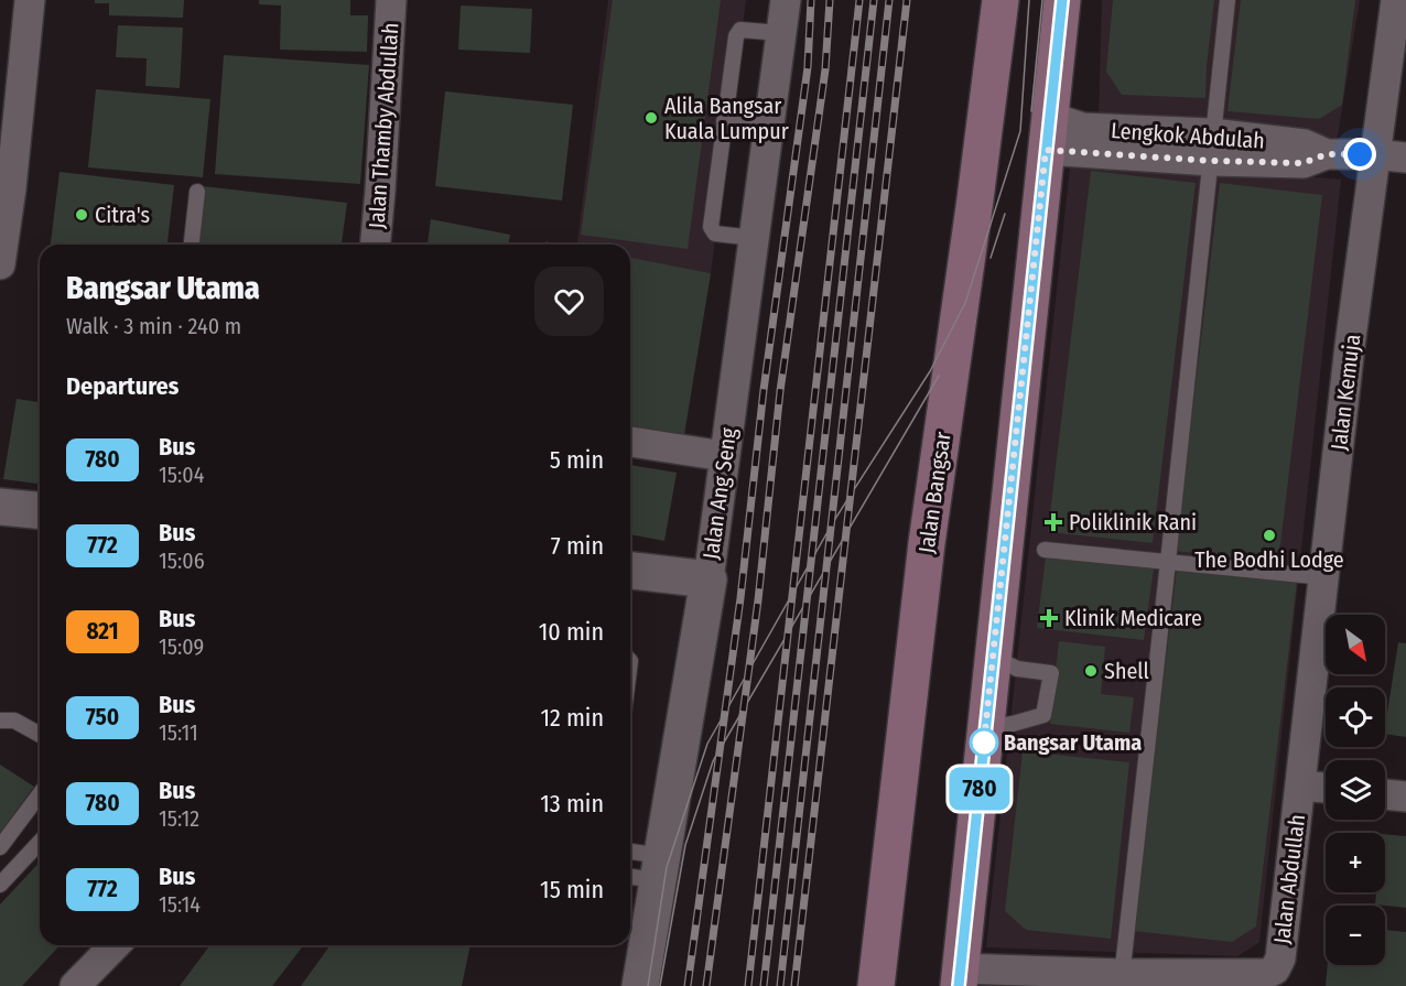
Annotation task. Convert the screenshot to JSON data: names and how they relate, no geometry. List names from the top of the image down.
{
  "streets": {
    "main road": ["Jalan Bangsar"],
    "street": [
      "Jalan Thamby Abdullah",
      "Lengkok Abdulah",
      "Jalan Kemuja",
      "Jalan Ang Seng",
      "Jalan Abdullah"
    ]
  },
  "crossings": [
    ["Lengkok Abdulah", "Jalan Kemuja"],
    ["Jalan Kemuja", "Jalan Abdullah"]
  ],
  "places": {
    "other": [
      "Alila Bangsar Kuala Lumpur",
      "Citra's",
      "The Bodhi Lodge",
      "Shell",
      "Bangsar Utama"
    ],
    "health": ["Poliklinik Rani", "Klinik Medicare"]
  },
  "lines": ["bus line 780"],
  "north": "bottom right",
  "page": {
    "on_map": "780",
    "heading": [
      ["Bangsar Utama", "Walk · 3 min · 240 m"],
      "Departures"
    ],
    "list": [
      {
        "mark": "780",
        "name": "Bus",
        "note": "15:04",
        "value": "5 min"
      },
      {
        "mark": "772",
        "name": "Bus",
        "note": "15:06",
        "value": "7 min"
      },
      {
        "mark": "821",
        "name": "Bus",
        "note": "15:09",
        "value": "10 min"
      },
      {
        "mark": "750",
        "name": "Bus",
        "note": "15:11",
        "value": "12 min"
      },
      {
        "mark": "780",
        "name": "Bus",
        "note": "15:12",
        "value": "13 min"
      },
      {
        "mark": "772",
        "name": "Bus",
        "note": "15:14",
        "value": "15 min"
      }
    ],
    "map_buttons": ["+", "−"]
  }
}
